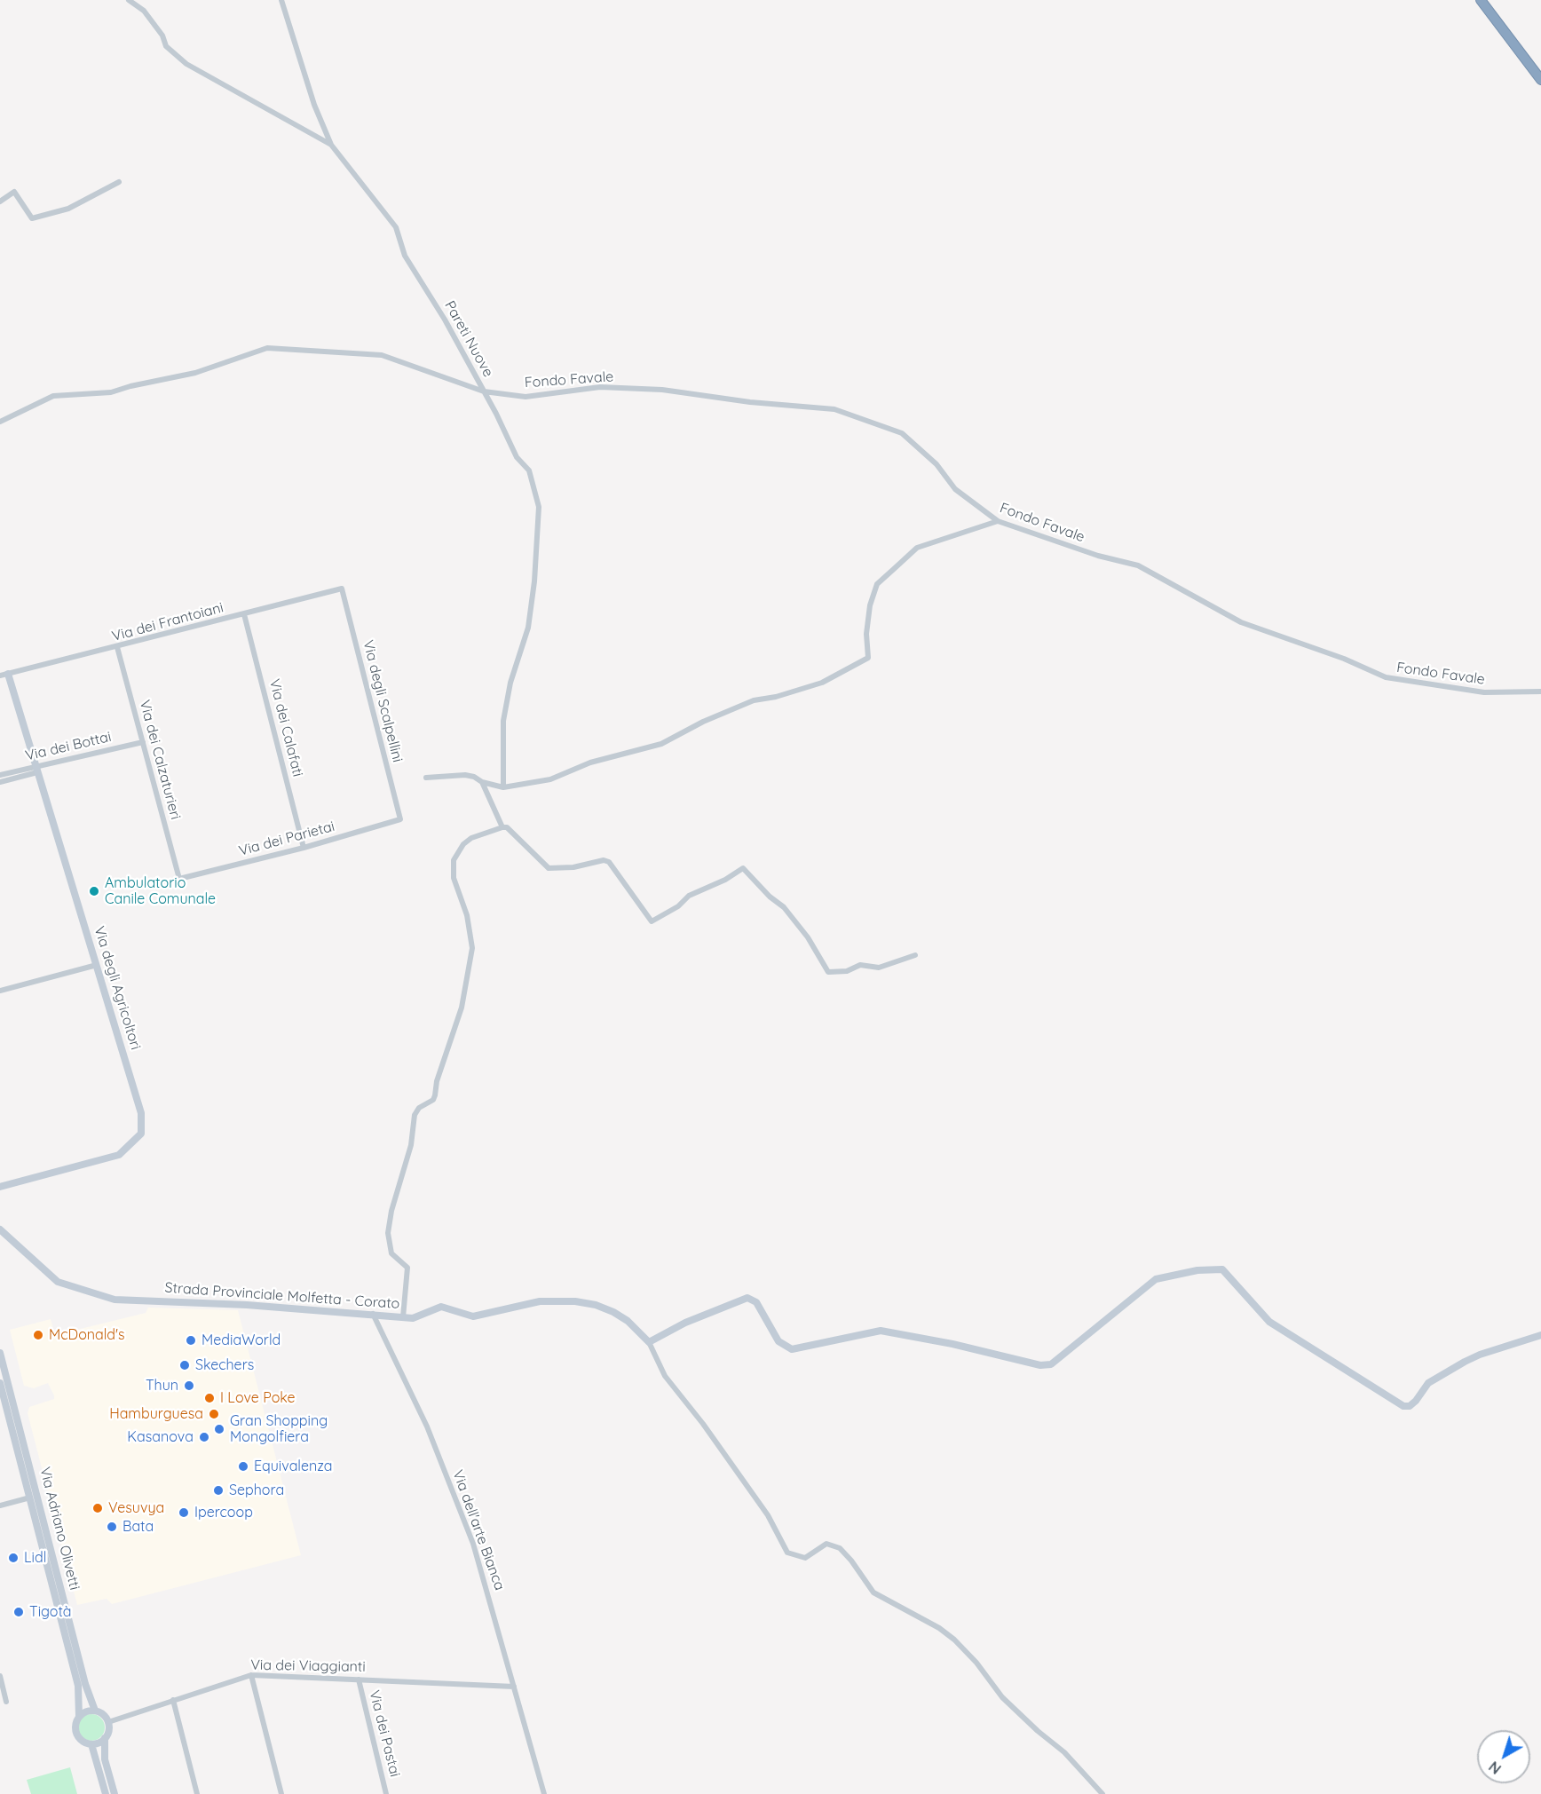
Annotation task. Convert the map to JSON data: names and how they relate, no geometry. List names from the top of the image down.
{
  "streets": {
    "street": [
      "Pareti Nuove",
      "Fondo Favale",
      "Via dei Frantoiani",
      "Via degli Scalpellini",
      "Via dei Calafati",
      "Via dei Bottai",
      "Via dei Calzaturieri",
      "Via dei Parietai",
      "Via degli Agricoltori",
      "Strada Provinciale Molfetta - Corato",
      "Via Adriano Olivetti",
      "Via dell'arte Bianca",
      "Via dei Viaggianti",
      "Via dei Pastai"
    ]
  },
  "crossings": [
    ["Pareti Nuove", "Fondo Favale"],
    ["Via dei Frantoiani", "Via degli Scalpellini"],
    ["Via dei Frantoiani", "Via dei Calafati"],
    ["Via dei Frantoiani", "Via dei Calzaturieri"],
    ["Via dei Frantoiani", "Via degli Agricoltori"],
    ["Via degli Scalpellini", "Via dei Parietai"],
    ["Via dei Calafati", "Via dei Parietai"],
    ["Via dei Bottai", "Via dei Calzaturieri"],
    ["Via dei Bottai", "Via degli Agricoltori"],
    ["Via dei Calzaturieri", "Via dei Parietai"],
    ["Strada Provinciale Molfetta - Corato", "Via dell'arte Bianca"],
    ["Via Adriano Olivetti", "Via dei Viaggianti"],
    ["Via dell'arte Bianca", "Via dei Viaggianti"],
    ["Via dei Viaggianti", "Via dei Pastai"]
  ],
  "places": [
    "Ambulatorio Canile Comunale",
    "McDonald's",
    "MediaWorld",
    "Skechers",
    "Thun",
    "I Love Poke",
    "Hamburguesa",
    "Gran Shopping Mongolfiera",
    "Kasanova",
    "Equivalenza",
    "Sephora",
    "Vesuvya",
    "Ipercoop",
    "Bata",
    "Lidl",
    "Tigotà"
  ],
  "north": "bottom left"
}
